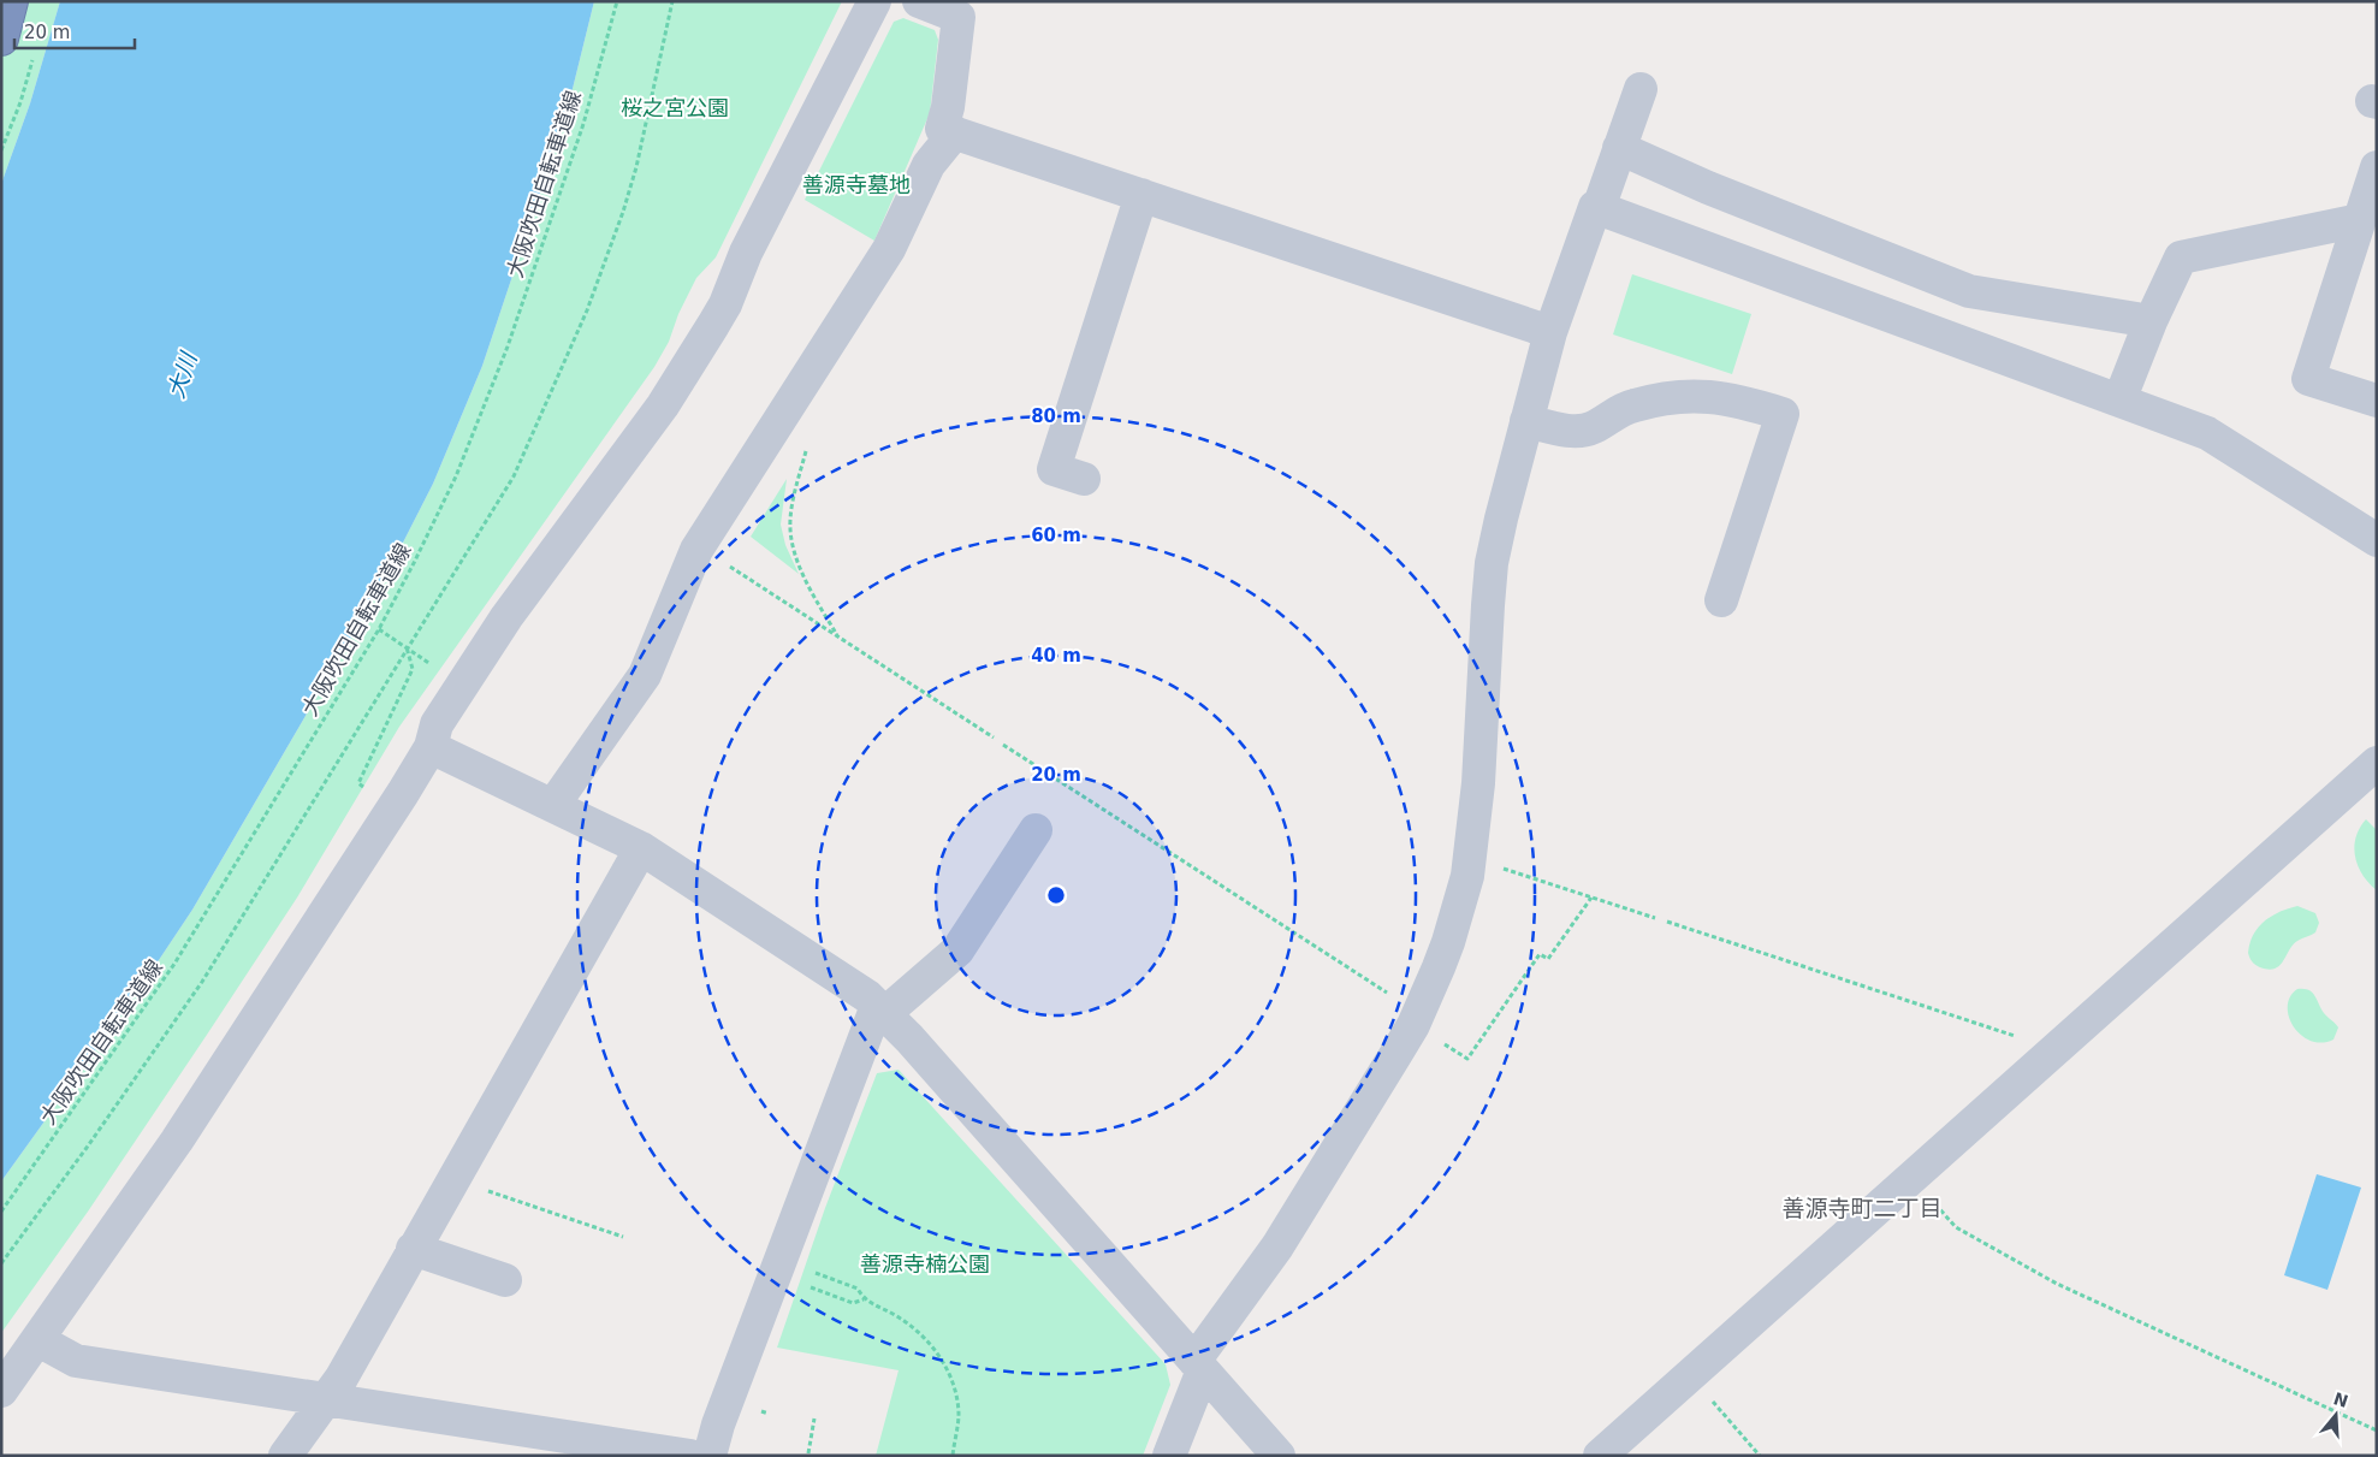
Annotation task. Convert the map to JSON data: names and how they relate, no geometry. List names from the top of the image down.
{
  "streets": {
    "path": ["大阪吹田自転車道線"]
  },
  "districts": ["善源寺町二丁目"],
  "water": ["大川"],
  "parks": ["桜之宮公園", "善源寺墓地", "善源寺楠公園"],
  "scale_bar": "20 m",
  "north": "top",
  "rings": [
    "80 m",
    "60 m",
    "40 m",
    "20 m"
  ]
}
